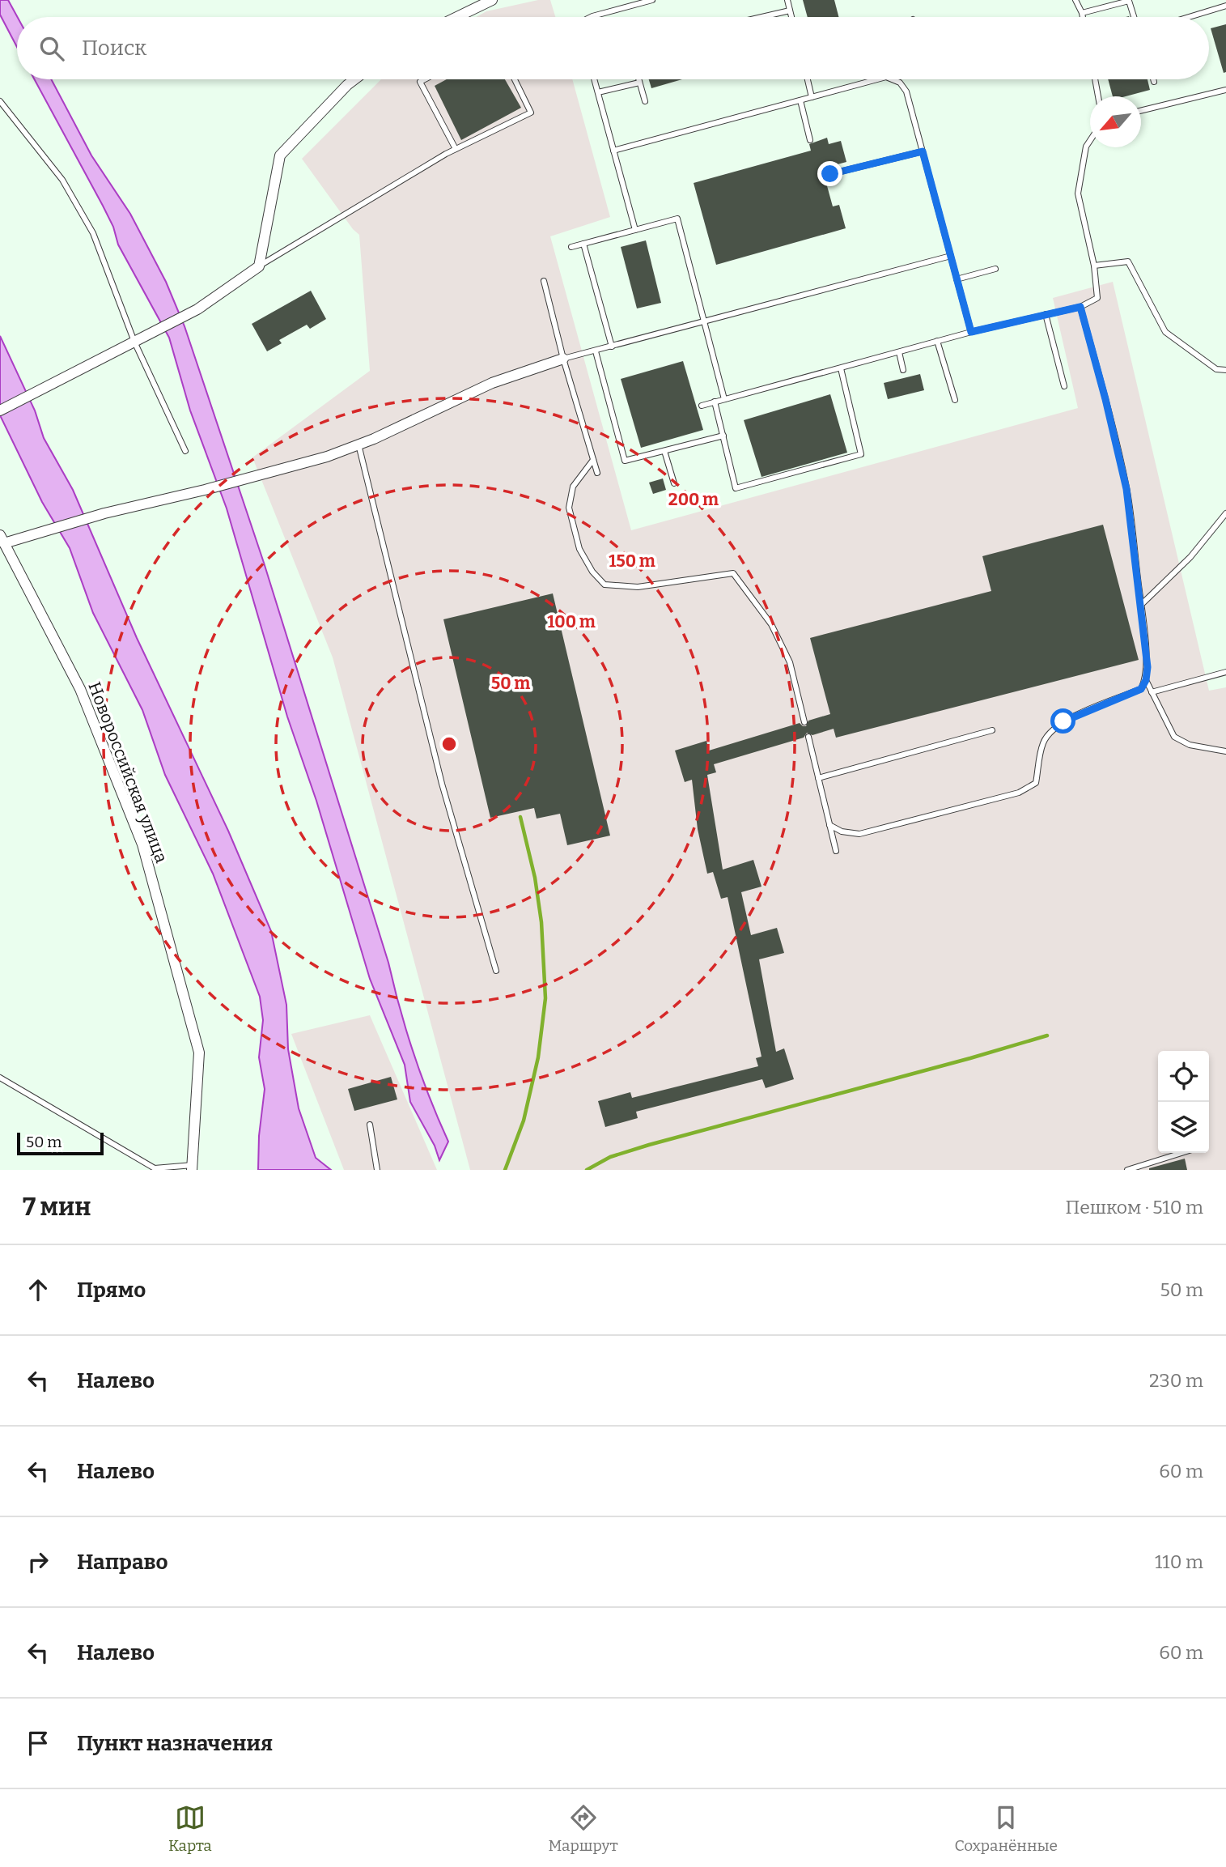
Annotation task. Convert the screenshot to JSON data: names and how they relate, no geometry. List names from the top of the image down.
{
  "streets": {
    "street": ["Новороссийская улица"]
  },
  "scale_bar": "50 m",
  "north": "bottom left",
  "page": {
    "search": "Поиск",
    "scale": "50 m",
    "heading": ["7 мин", "Пешком · 510 m"],
    "list": [
      ["Прямо", "50 m"],
      ["Налево", "230 m"],
      ["Налево", "60 m"],
      ["Направо", "110 m"],
      ["Налево", "60 m"],
      "Пункт назначения"
    ],
    "nav": ["Карта", "Маршрут", "Сохранённые"]
  },
  "rings": [
    "200 m",
    "150 m",
    "100 m",
    "50 m"
  ]
}
